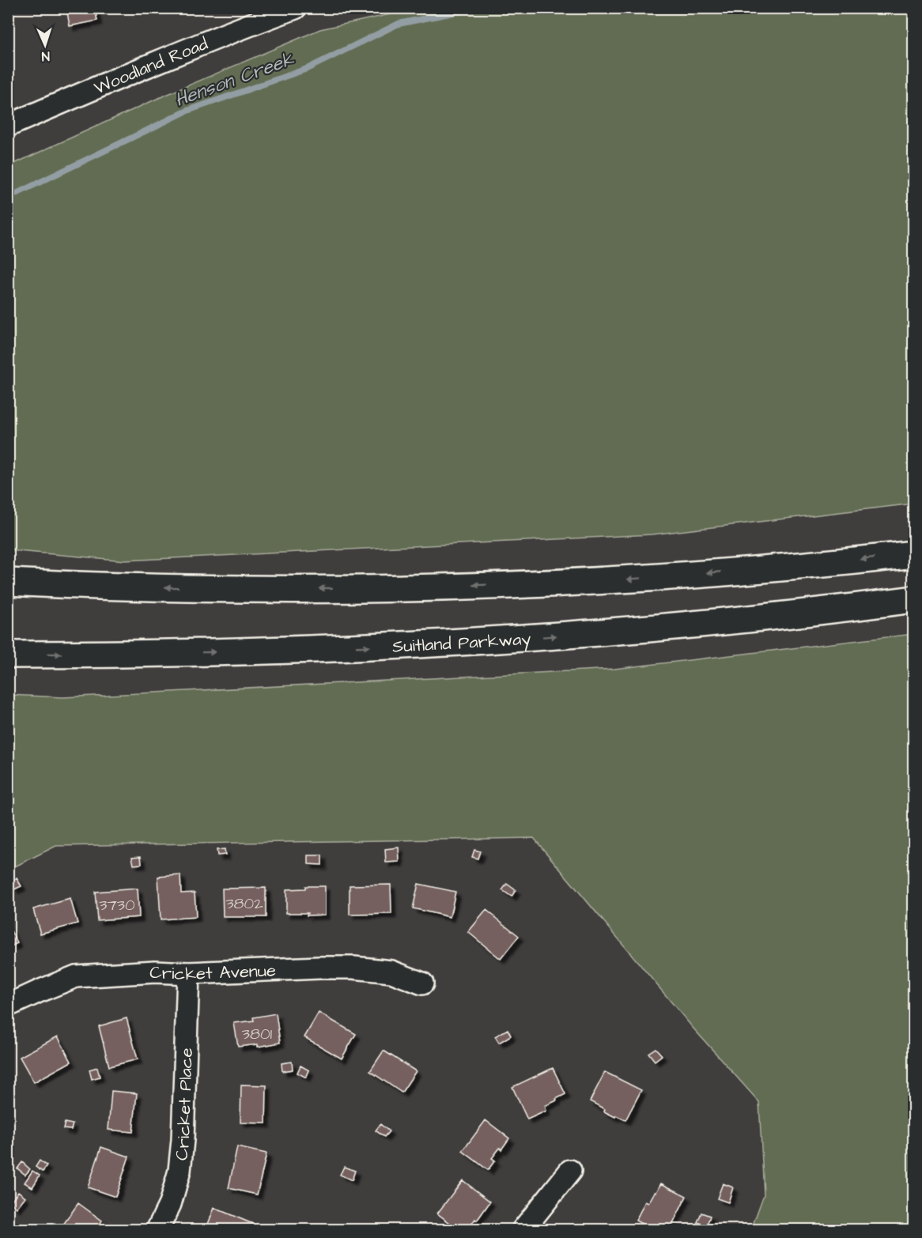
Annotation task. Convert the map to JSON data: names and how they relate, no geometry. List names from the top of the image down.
{
  "streets": {
    "highway": ["Suitland Parkway"],
    "street": ["Woodland Road", "Cricket Avenue", "Cricket Place"]
  },
  "crossings": [
    ["Cricket Avenue", "Cricket Place"]
  ],
  "water": ["Henson Creek"],
  "house_numbers": ["3802", "3730", "3801"],
  "north": "bottom"
}
